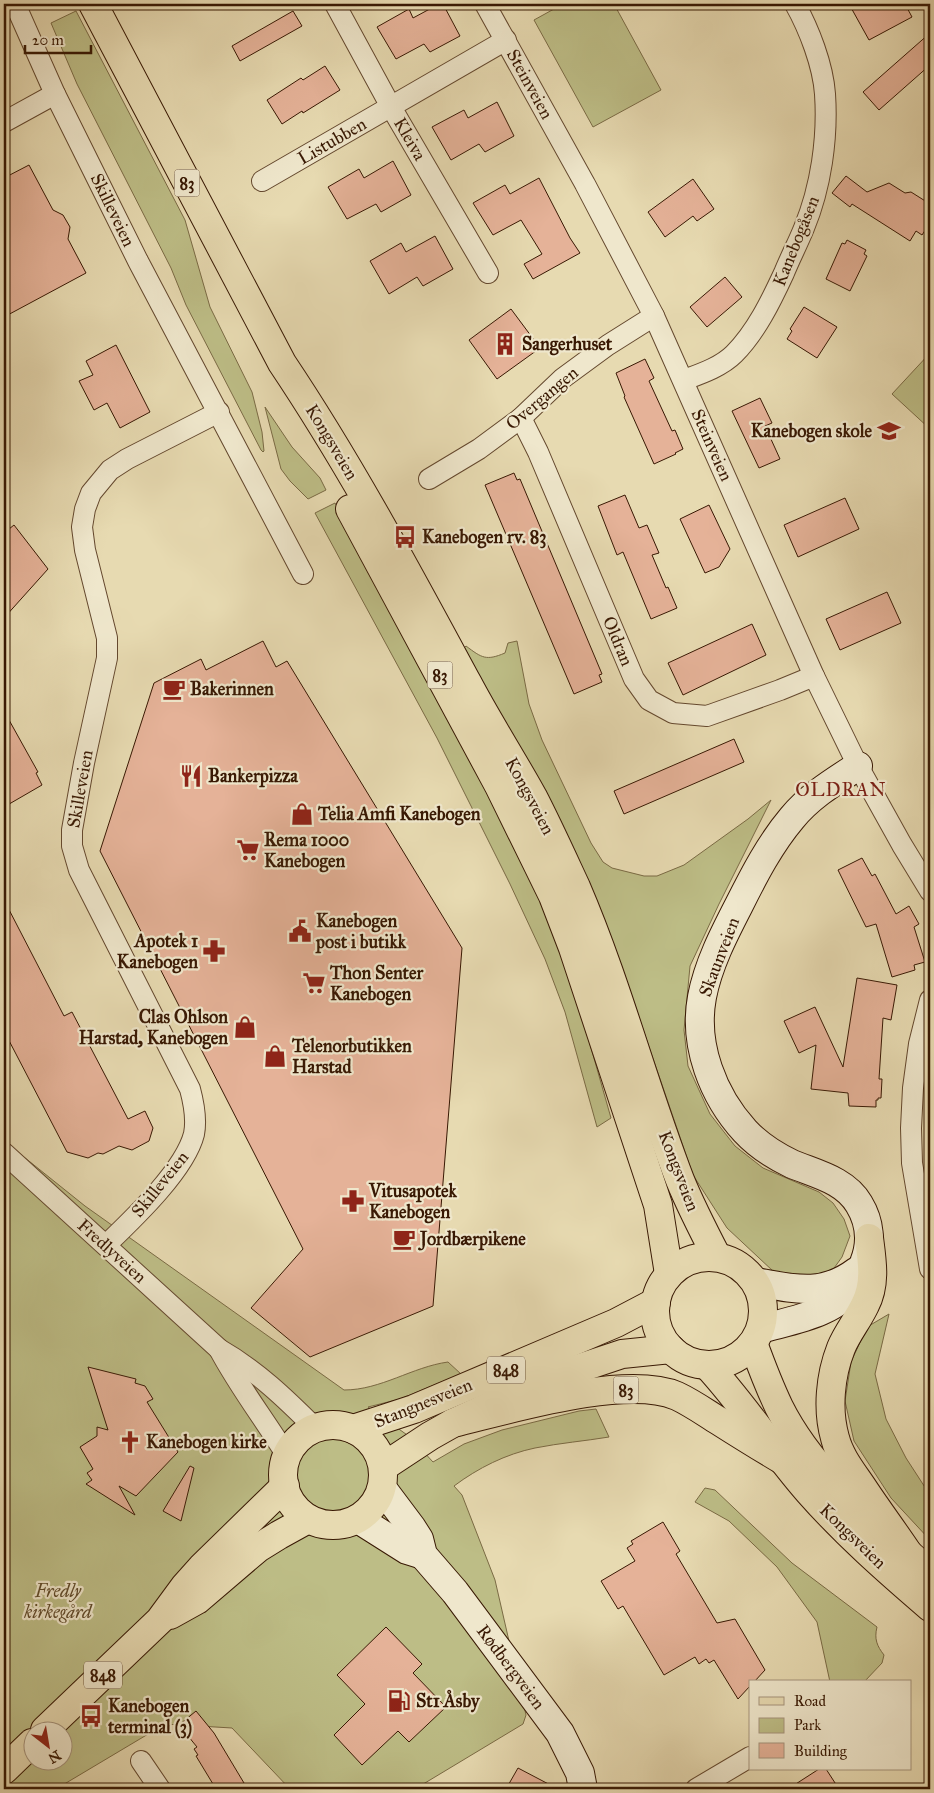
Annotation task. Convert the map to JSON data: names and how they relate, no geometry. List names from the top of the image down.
{
  "streets": {
    "main road": [
      "83",
      "Kongsveien",
      "848",
      "Stangnesveien"
    ],
    "street": [
      "Steinveien",
      "Kleiva",
      "Listubben",
      "Skilleveien",
      "Kanebogåsen",
      "Overgangen",
      "Oldran",
      "Skaunveien",
      "Fredlyveien",
      "Rødbergveien"
    ]
  },
  "crossings": [
    ["Steinveien", "Listubben"],
    ["Steinveien", "Kanebogåsen"],
    ["Steinveien", "Overgangen"],
    ["Steinveien", "Oldran"],
    ["Steinveien", "Skaunveien"],
    ["Kleiva", "Listubben"],
    ["83", "Kongsveien"],
    ["83", "Stangnesveien"],
    ["Skilleveien", "Fredlyveien"],
    ["Overgangen", "Oldran"],
    ["Kongsveien", "Skaunveien"],
    ["Kongsveien", "Stangnesveien"],
    ["Skaunveien", "Stangnesveien"],
    ["Fredlyveien", "848"],
    ["Fredlyveien", "Stangnesveien"],
    ["Fredlyveien", "Rødbergveien"],
    ["848", "Stangnesveien"],
    ["848", "Rødbergveien"],
    ["Stangnesveien", "Rødbergveien"]
  ],
  "districts": ["OLDRAN"],
  "parks": ["Fredly kirkegård"],
  "places": {
    "building": ["Sangerhuset"],
    "school or university": ["Kanebogen skole"],
    "bus stop": ["Kanebogen rv. 83", "Kanebogen terminal (3)"],
    "cafe": ["Bakerinnen", "Jordbærpikene"],
    "restaurant": ["Bankerpizza"],
    "shop": ["Telia Amfi Kanebogen", "Clas Ohlson Harstad, Kanebogen", "Telenorbutikken Harstad"],
    "supermarket": ["Rema 1000 Kanebogen", "Thon Senter Kanebogen"],
    "public building": ["Kanebogen post i butikk"],
    "pharmacy": ["Apotek 1 Kanebogen", "Vitusapotek Kanebogen"],
    "church": ["Kanebogen kirke"],
    "fuel station": ["St1 Åsby"]
  },
  "legend": ["Road", "Park", "Building"],
  "scale_bar": "20 m",
  "north": "bottom right"
}
